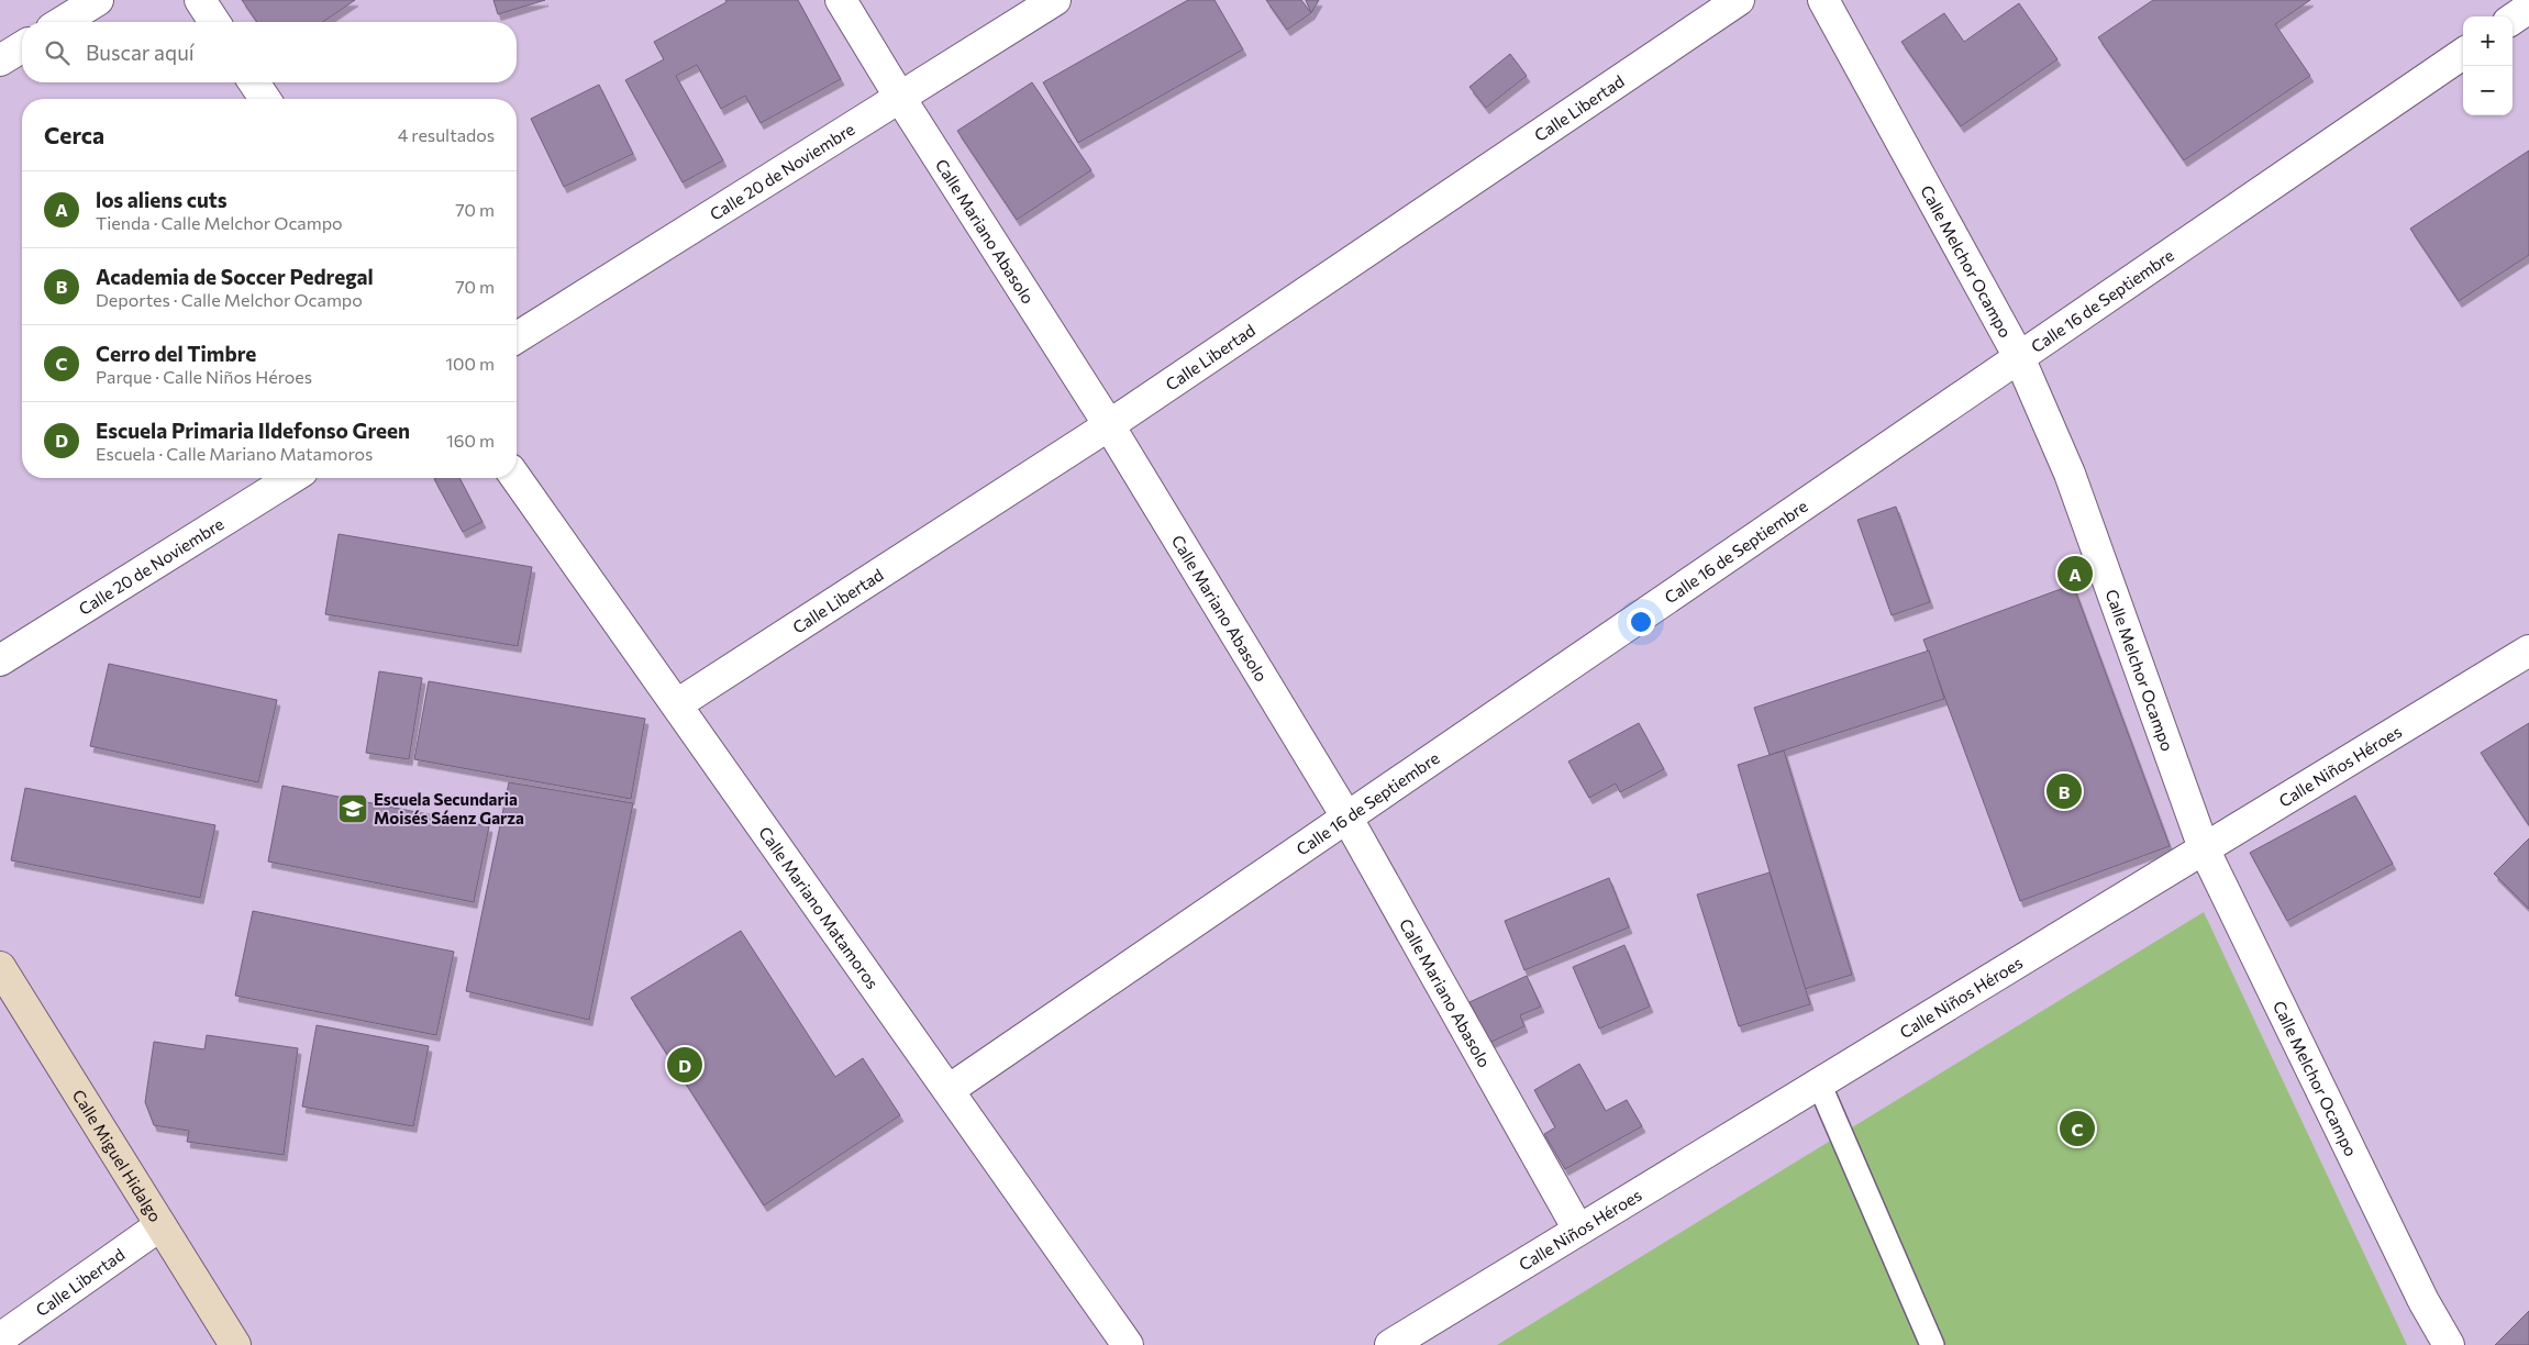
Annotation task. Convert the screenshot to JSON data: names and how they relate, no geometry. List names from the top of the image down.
{
  "streets": {
    "main road": ["Calle Miguel Hidalgo"],
    "street": [
      "Calle Libertad",
      "Calle 20 de Noviembre",
      "Calle Mariano Abasolo",
      "Calle Melchor Ocampo",
      "Calle 16 de Septiembre",
      "Calle Niños Héroes",
      "Calle Mariano Matamoros"
    ]
  },
  "crossings": [
    ["Calle Libertad", "Calle Mariano Abasolo"],
    ["Calle Libertad", "Calle Mariano Matamoros"],
    ["Calle Libertad", "Calle Miguel Hidalgo"],
    ["Calle 20 de Noviembre", "Calle Mariano Abasolo"],
    ["Calle Mariano Abasolo", "Calle 16 de Septiembre"],
    ["Calle Mariano Abasolo", "Calle Niños Héroes"],
    ["Calle Melchor Ocampo", "Calle 16 de Septiembre"],
    ["Calle Melchor Ocampo", "Calle Niños Héroes"],
    ["Calle 16 de Septiembre", "Calle Mariano Matamoros"]
  ],
  "places": {
    "school or university": ["Escuela Secundaria Moisés Sáenz Garza"]
  },
  "page": {
    "map_buttons": ["+", "−"],
    "search": "Buscar aquí",
    "heading": ["Cerca", "4 resultados"],
    "list": [
      {
        "mark": "A",
        "name": "los aliens cuts",
        "note": "Tienda · Calle Melchor Ocampo",
        "value": "70 m"
      },
      {
        "mark": "B",
        "name": "Academia de Soccer Pedregal",
        "note": "Deportes · Calle Melchor Ocampo",
        "value": "70 m"
      },
      {
        "mark": "C",
        "name": "Cerro del Timbre",
        "note": "Parque · Calle Niños Héroes",
        "value": "100 m"
      },
      {
        "mark": "D",
        "name": "Escuela Primaria Ildefonso Green",
        "note": "Escuela · Calle Mariano Matamoros",
        "value": "160 m"
      }
    ],
    "pins": [
      "A",
      "B",
      "D",
      "C"
    ]
  }
}
